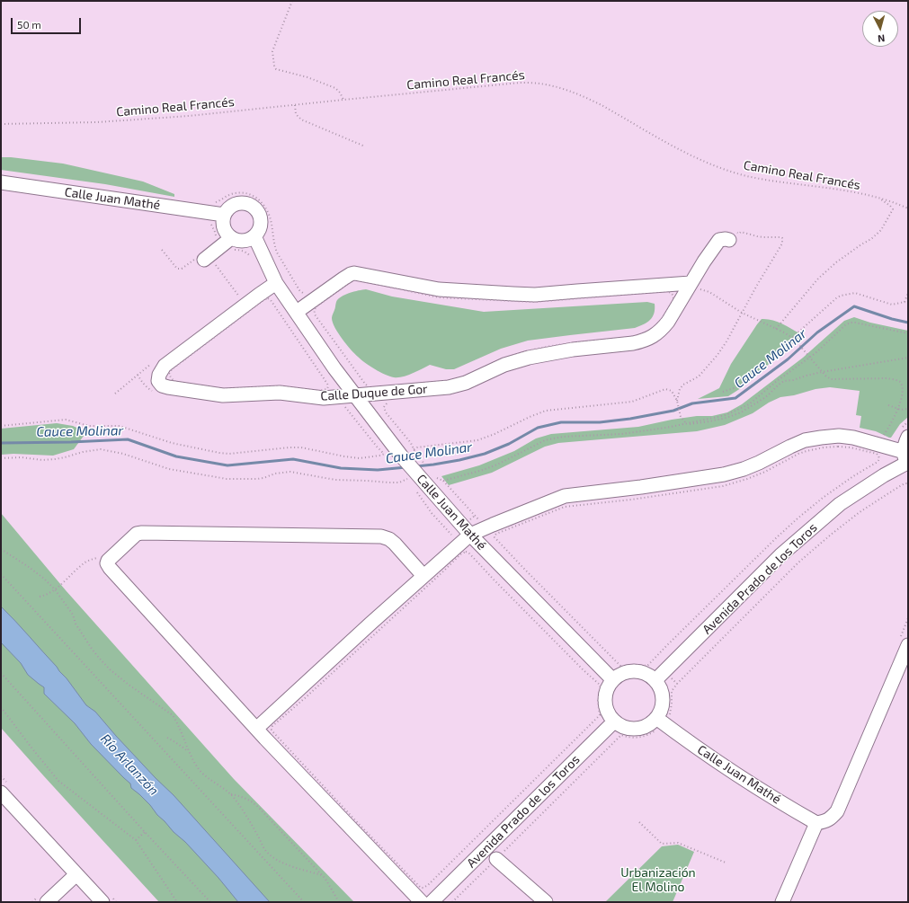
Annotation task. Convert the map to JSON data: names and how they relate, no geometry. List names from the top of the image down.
{
  "streets": {
    "street": ["Calle Juan Mathé", "Calle Duque de Gor", "Avenida Prado de los Toros"],
    "path": ["Camino Real Francés"]
  },
  "crossings": [
    ["Calle Juan Mathé", "Calle Duque de Gor"],
    ["Calle Juan Mathé", "Avenida Prado de los Toros"]
  ],
  "water": ["Cauce Molinar", "Río Arlanzón"],
  "parks": ["Urbanización El Molino"],
  "scale_bar": "50 m",
  "north": "bottom"
}
